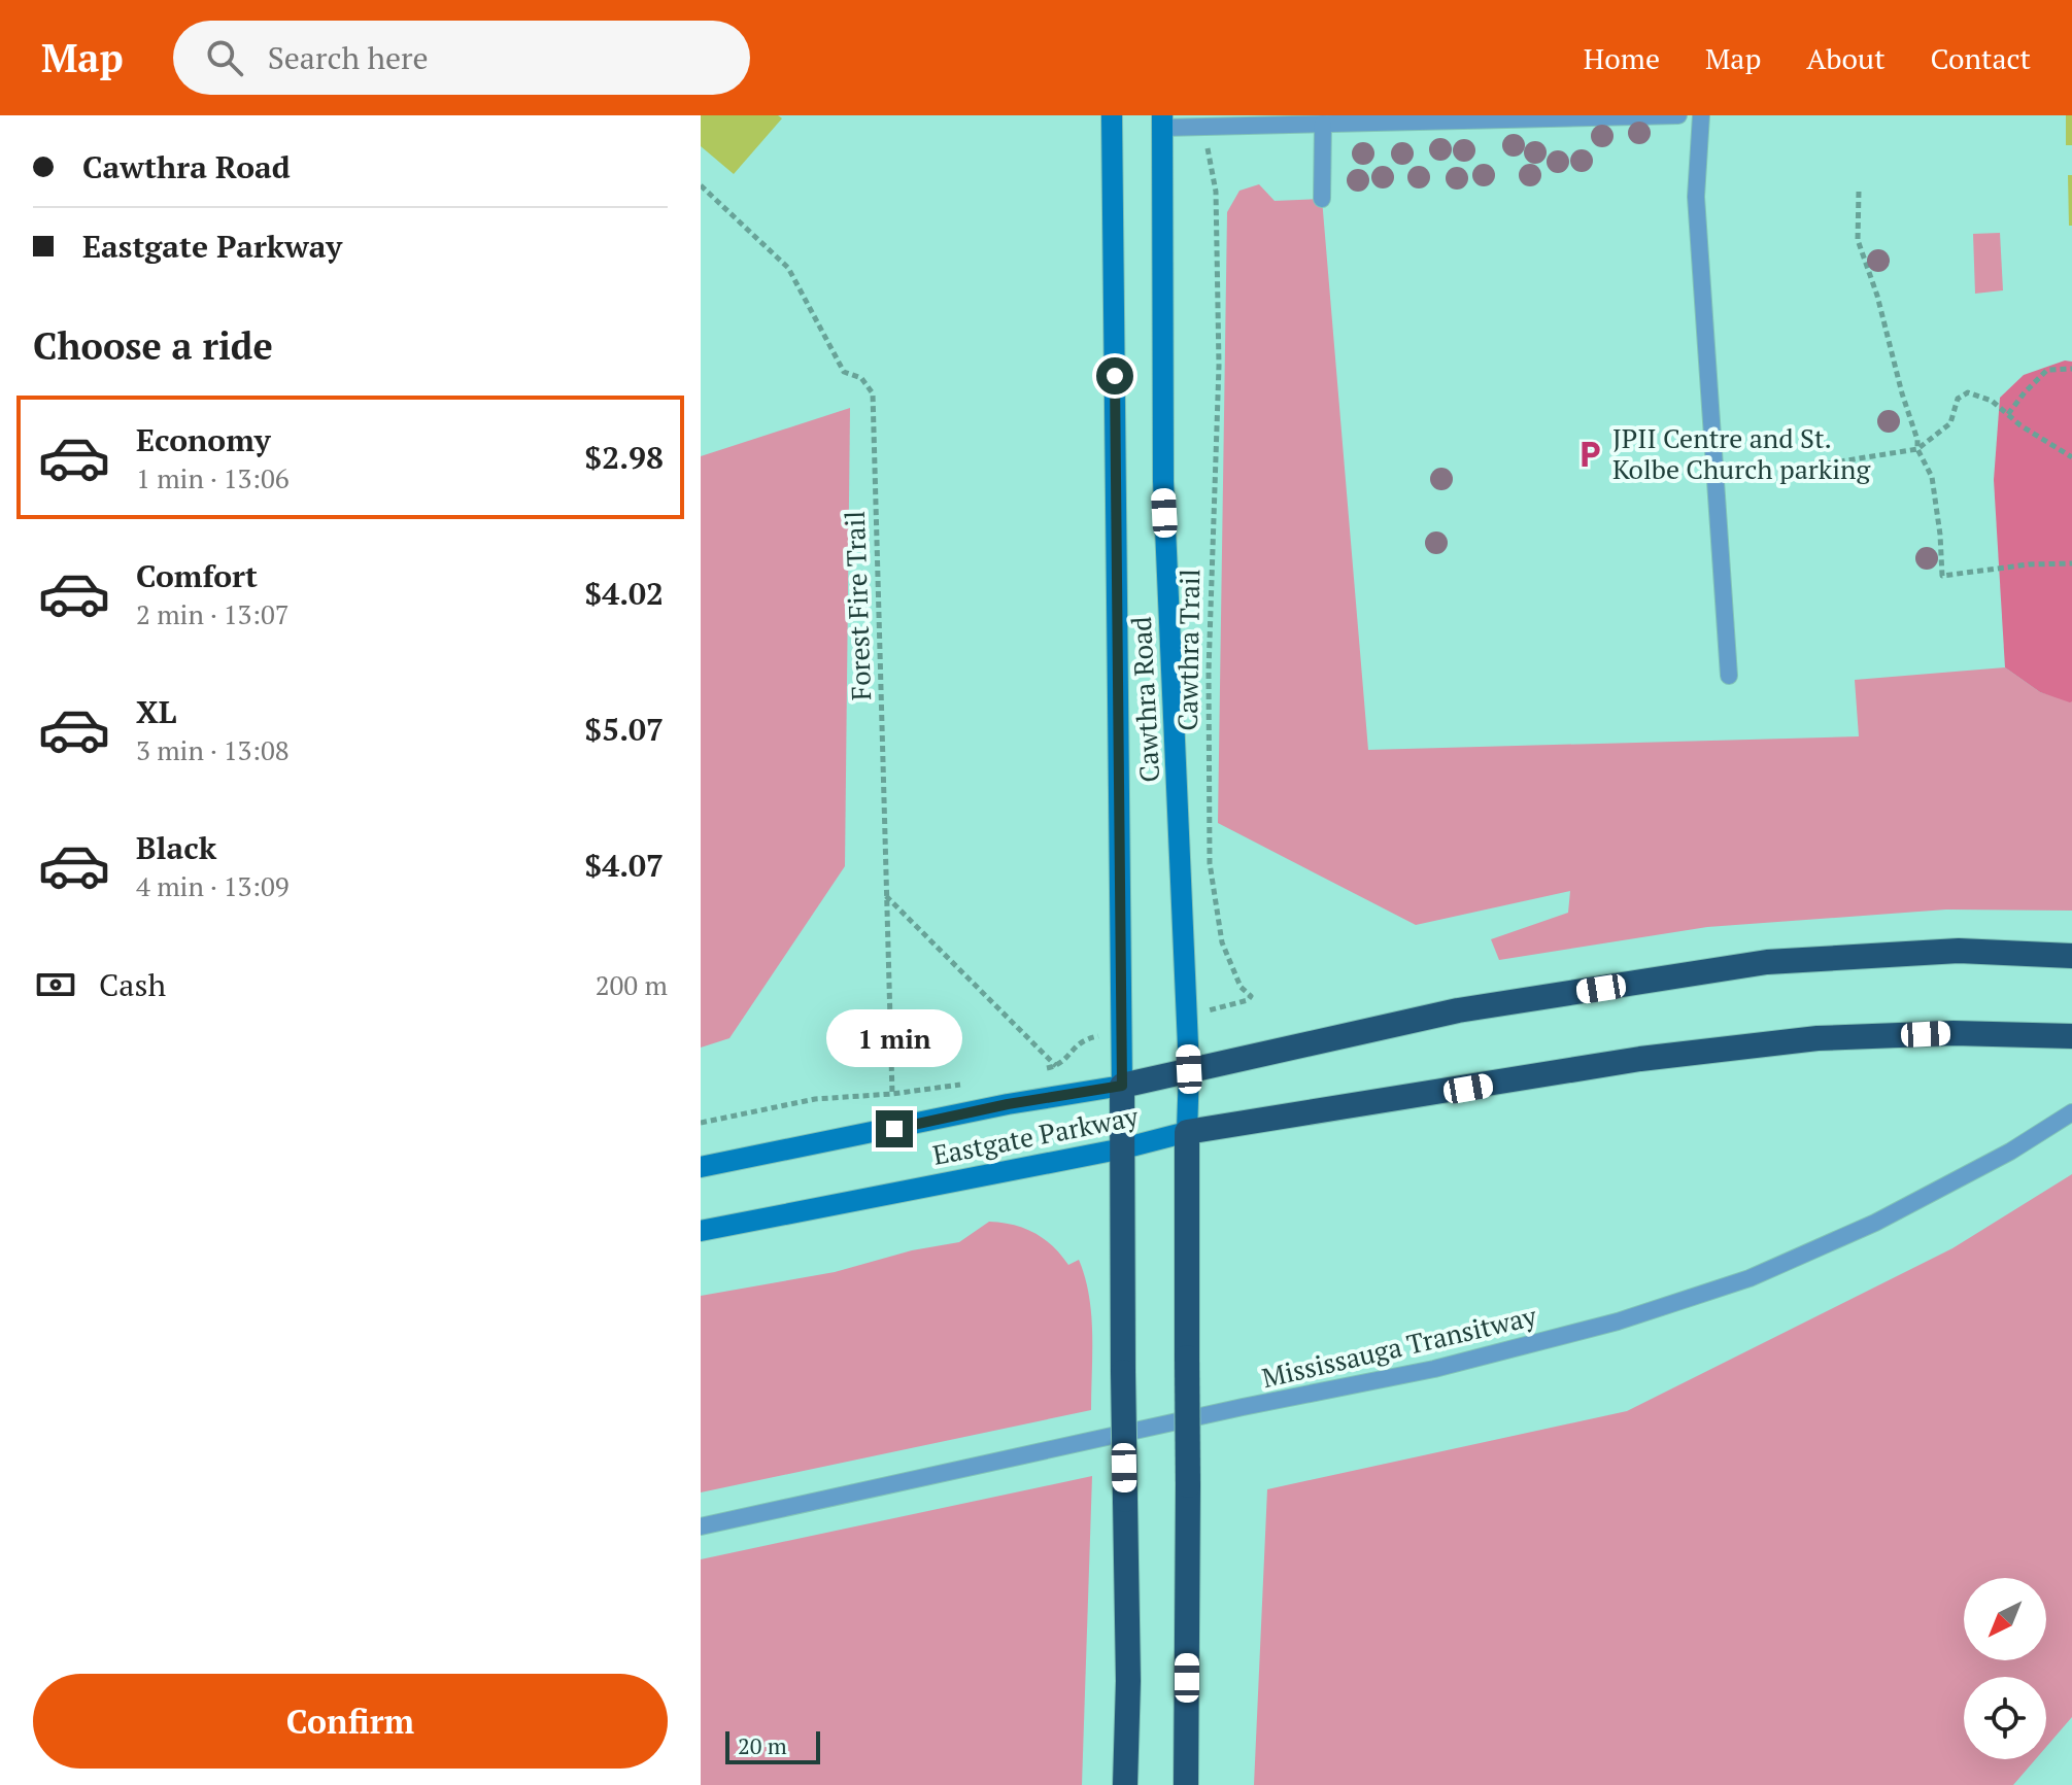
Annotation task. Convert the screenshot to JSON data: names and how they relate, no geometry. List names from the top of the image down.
{
  "streets": {
    "main road": ["Cawthra Road", "Eastgate Parkway"],
    "lane": ["Mississauga Transitway"],
    "path": ["Forest Fire Trail", "Cawthra Trail"]
  },
  "crossings": [
    ["Cawthra Road", "Eastgate Parkway"]
  ],
  "places": {
    "parking": ["JPII Centre and St. Kolbe Church parking"]
  },
  "scale_bar": "20 m",
  "north": "bottom left",
  "page": {
    "header": "Map",
    "search": "Search here",
    "nav": [
      "Home",
      "Map",
      "About",
      "Contact"
    ],
    "banner": ["Cawthra Road", "Eastgate Parkway"],
    "heading": "Choose a ride",
    "list": [
      {
        "name": "Economy",
        "note": "1 min · 13:06",
        "value": "$2.98"
      },
      {
        "name": "Comfort",
        "note": "2 min · 13:07",
        "value": "$4.02"
      },
      {
        "name": "XL",
        "note": "3 min · 13:08",
        "value": "$5.07"
      },
      {
        "name": "Black",
        "note": "4 min · 13:09",
        "value": "$4.07"
      }
    ],
    "pay": ["Cash", "200 m"],
    "bubble": "1 min",
    "buttons": "Confirm",
    "scale": "20 m"
  }
}
